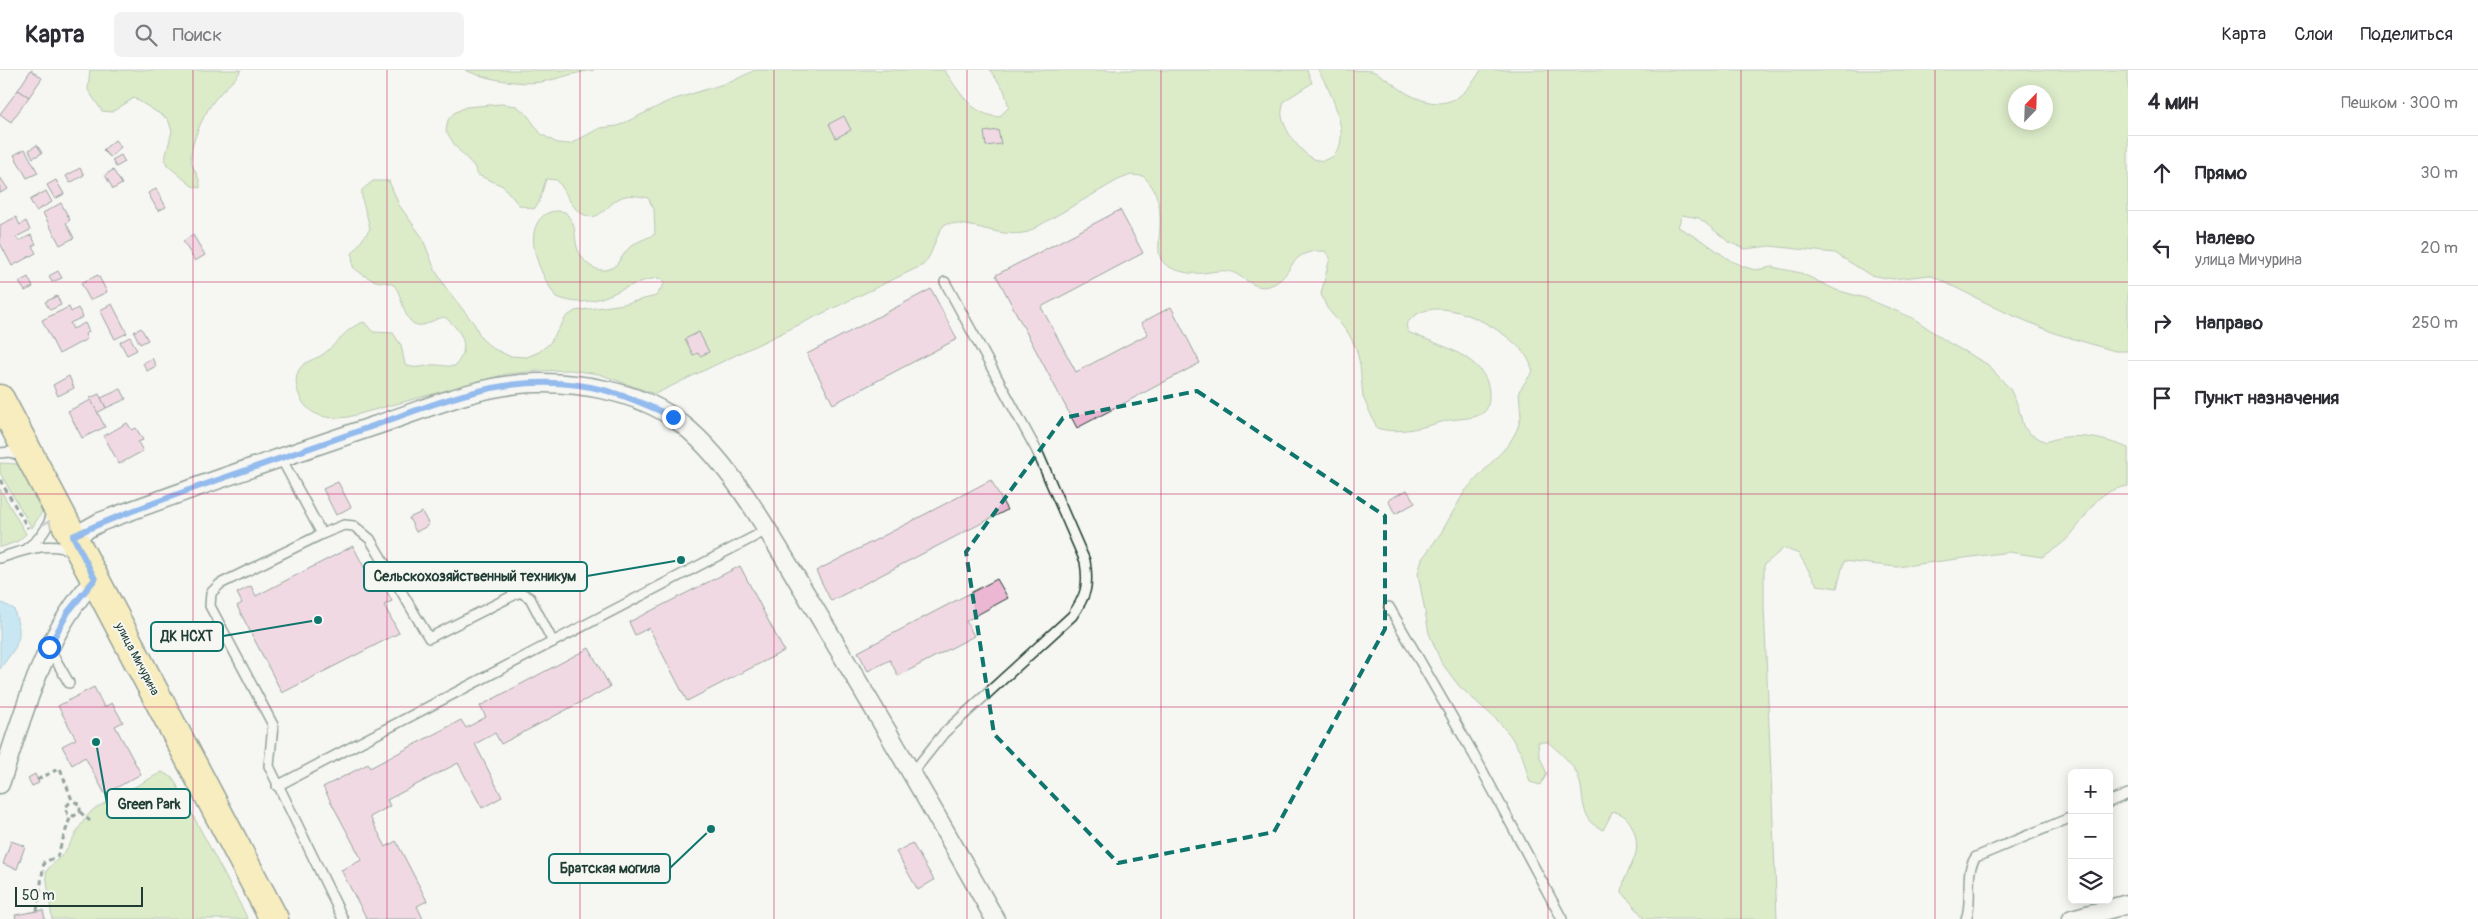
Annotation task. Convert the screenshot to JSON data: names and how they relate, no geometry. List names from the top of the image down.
{
  "streets": {
    "main road": ["улица Мичурина"]
  },
  "places": [
    "Сельскохозяйственный техникум",
    "ДК НСХТ",
    "Green Park",
    "Братская могила"
  ],
  "scale_bar": "50 m",
  "north": "top right",
  "page": {
    "header": "Карта",
    "search": "Поиск",
    "nav": ["Карта", "Слои", "Поделиться"],
    "heading": ["4 мин", "Пешком · 300 m"],
    "list": [
      ["Прямо", "30 m"],
      ["Налево", "улица Мичурина", "20 m"],
      ["Направо", "250 m"],
      "Пункт назначения"
    ],
    "map_buttons": ["+", "−"],
    "scale": "50 m"
  }
}
